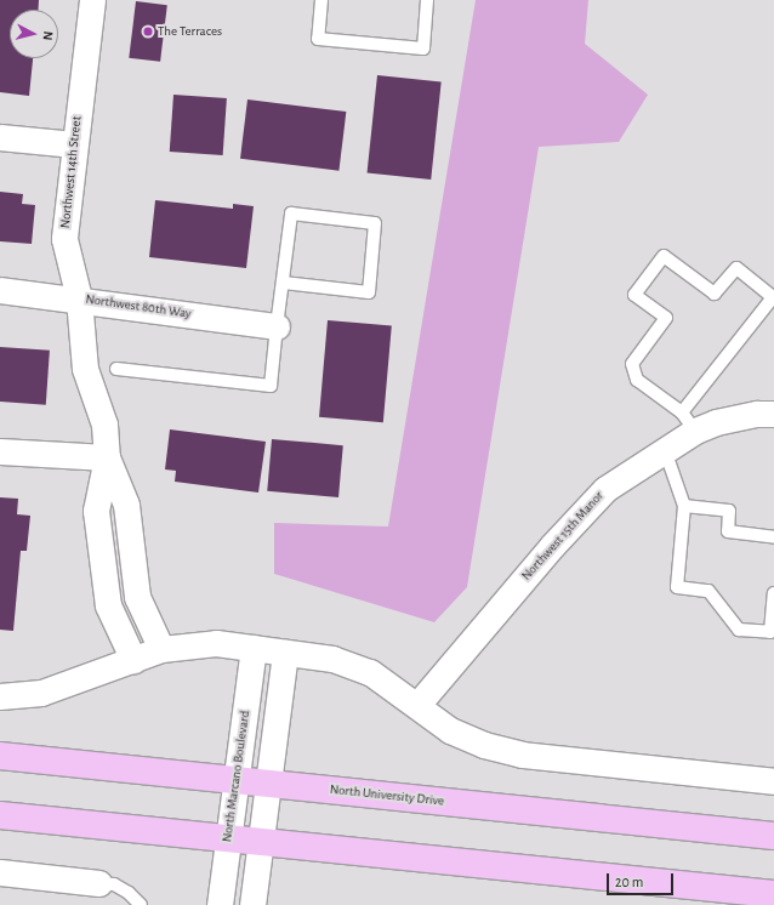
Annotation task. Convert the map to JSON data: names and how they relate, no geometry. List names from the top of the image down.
{
  "streets": {
    "main road": ["North University Drive"],
    "street": [
      "Northwest 14th Street",
      "Northwest 80th Way",
      "Northwest 15th Manor",
      "North Marcano Boulevard"
    ]
  },
  "crossings": [
    ["Northwest 14th Street", "Northwest 80th Way"],
    ["North Marcano Boulevard", "North University Drive"]
  ],
  "places": ["The Terraces"],
  "scale_bar": "20 m",
  "north": "right"
}
